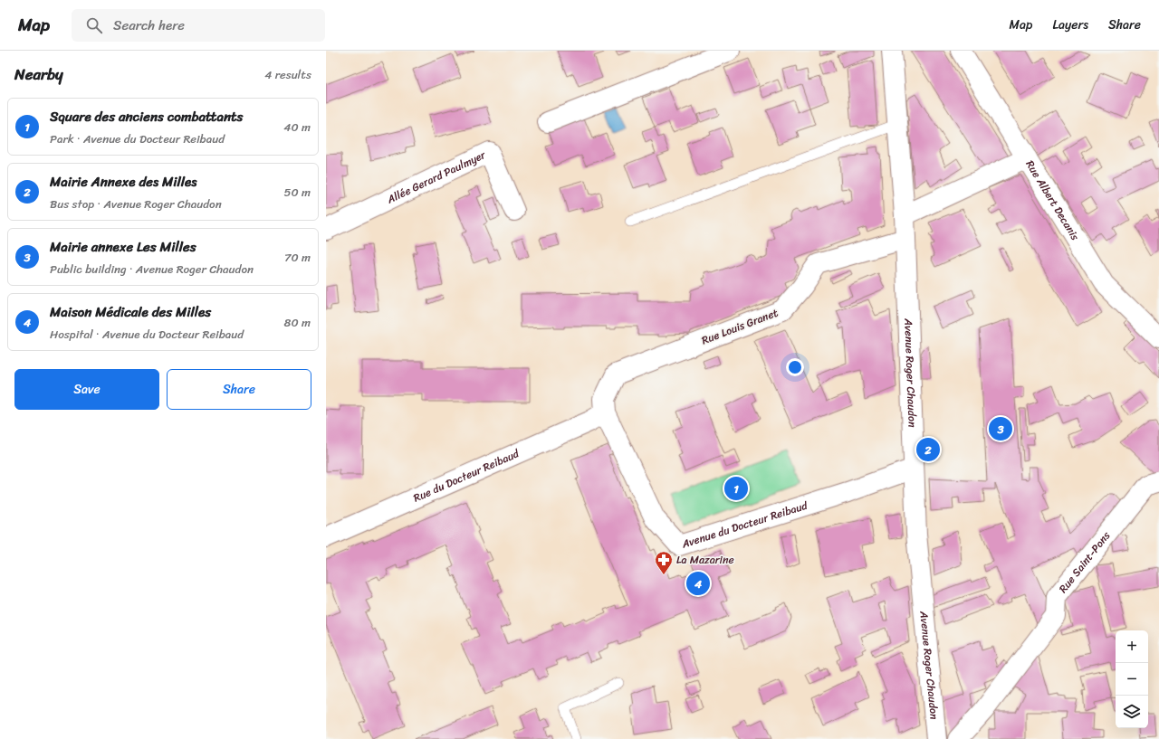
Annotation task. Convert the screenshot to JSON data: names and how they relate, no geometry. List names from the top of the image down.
{
  "streets": {
    "street": [
      "Allée Gerard Paulmyer",
      "Rue Albert Decanis",
      "Rue Louis Granet",
      "Avenue Roger Chaudon",
      "Rue du Docteur Reibaud",
      "Avenue du Docteur Reibaud",
      "Rue Saint-Pons"
    ]
  },
  "crossings": [
    ["Rue Louis Granet", "Avenue Roger Chaudon"],
    ["Rue Louis Granet", "Rue du Docteur Reibaud"],
    ["Rue Louis Granet", "Avenue du Docteur Reibaud"],
    ["Avenue Roger Chaudon", "Avenue du Docteur Reibaud"],
    ["Rue du Docteur Reibaud", "Avenue du Docteur Reibaud"]
  ],
  "places": {
    "pharmacy": ["La Mazarine"]
  },
  "page": {
    "header": "Map",
    "search": "Search here",
    "nav": ["Map", "Layers", "Share"],
    "heading": ["Nearby", "4 results"],
    "list": [
      {
        "mark": "1",
        "name": "Square des anciens combattants",
        "note": "Park · Avenue du Docteur Reibaud",
        "value": "40 m"
      },
      {
        "mark": "2",
        "name": "Mairie Annexe des Milles",
        "note": "Bus stop · Avenue Roger Chaudon",
        "value": "50 m"
      },
      {
        "mark": "3",
        "name": "Mairie annexe Les Milles",
        "note": "Public building · Avenue Roger Chaudon",
        "value": "70 m"
      },
      {
        "mark": "4",
        "name": "Maison Médicale des Milles",
        "note": "Hospital · Avenue du Docteur Reibaud",
        "value": "80 m"
      }
    ],
    "buttons": ["Save", "Share"],
    "pins": [
      "3",
      "2",
      "1",
      "4"
    ],
    "map_buttons": ["+", "−"]
  }
}
